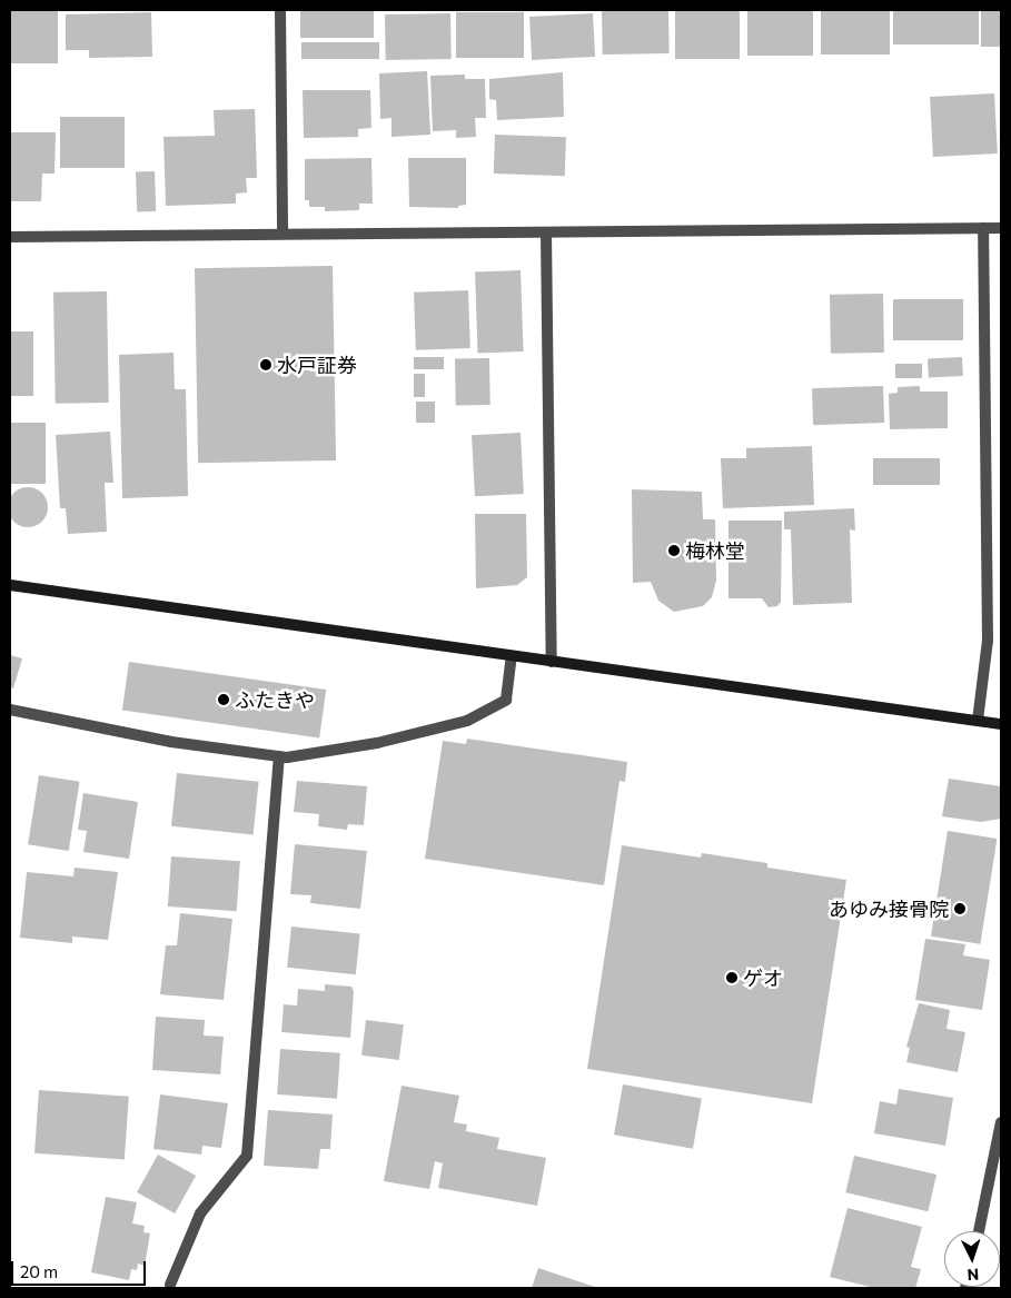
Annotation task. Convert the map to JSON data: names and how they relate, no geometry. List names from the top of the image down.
{
  "places": [
    "水戸証券",
    "梅林堂",
    "ふたきや",
    "あゆみ接骨院",
    "ゲオ"
  ],
  "scale_bar": "20 m",
  "north": "bottom"
}
